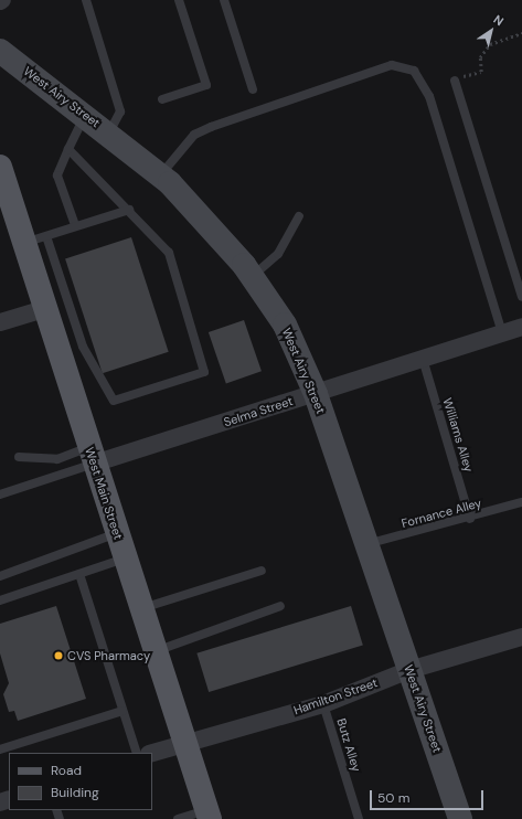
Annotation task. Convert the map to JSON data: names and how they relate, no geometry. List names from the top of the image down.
{
  "streets": {
    "main road": ["West Airy Street", "West Main Street"],
    "street": ["Selma Street", "Hamilton Street"],
    "lane": ["Williams Alley", "Fornance Alley", "Butz Alley"]
  },
  "crossings": [
    ["West Airy Street", "Selma Street"],
    ["West Airy Street", "Fornance Alley"],
    ["West Airy Street", "Hamilton Street"],
    ["Selma Street", "Williams Alley"],
    ["Selma Street", "West Main Street"],
    ["Williams Alley", "Fornance Alley"],
    ["West Main Street", "Hamilton Street"],
    ["Hamilton Street", "Butz Alley"]
  ],
  "places": ["CVS Pharmacy"],
  "legend": ["Road", "Building"],
  "scale_bar": "50 m",
  "north": "top right"
}
